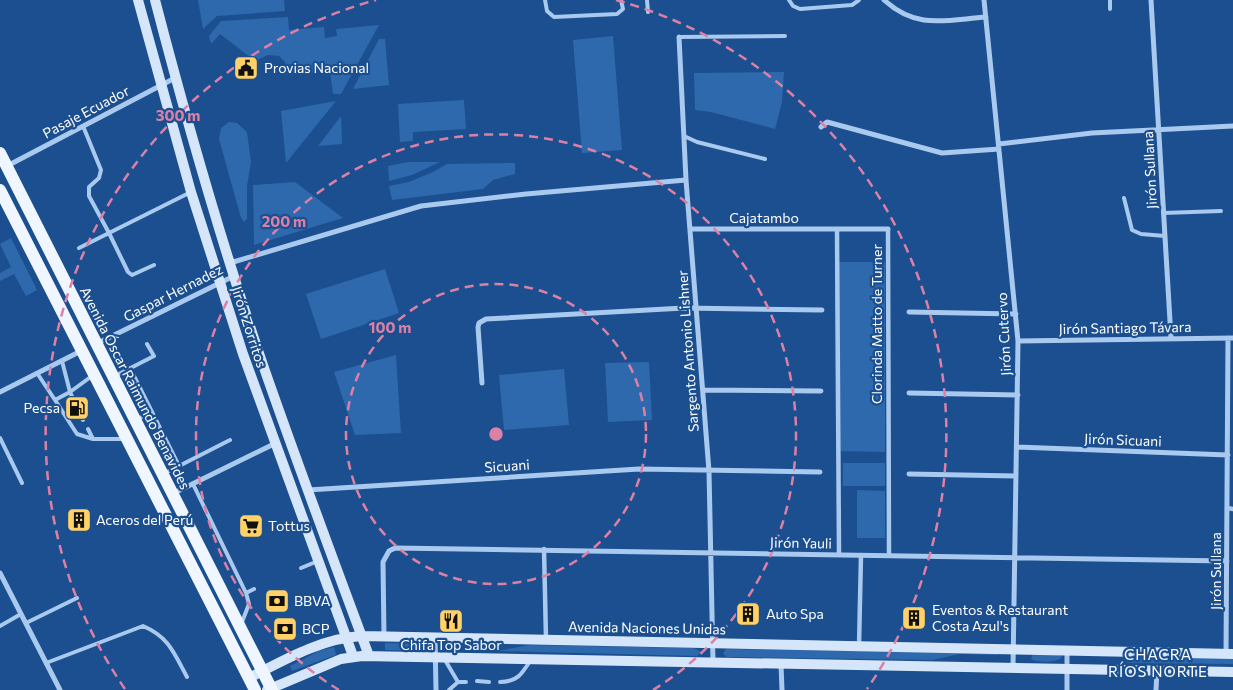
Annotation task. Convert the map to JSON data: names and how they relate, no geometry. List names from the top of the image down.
{
  "streets": {
    "main road": ["Jirón Zorritos", "Avenida Óscar Raimundo Benavides", "Avenida Naciones Unidas"],
    "street": [
      "Pasaje Ecuador",
      "Jirón Sullana",
      "Cajatambo",
      "Gaspar Hernadez",
      "Clorinda Matto de Turner",
      "Jirón Santiago Távara",
      "Jirón Cutervo",
      "Sargento Antonio Lishner",
      "Jirón Sicuani",
      "Sicuani",
      "Jirón Yauli"
    ]
  },
  "crossings": [
    ["Pasaje Ecuador", "Jirón Zorritos"],
    ["Pasaje Ecuador", "Avenida Óscar Raimundo Benavides"],
    ["Jirón Sullana", "Jirón Santiago Távara"],
    ["Jirón Sullana", "Jirón Sicuani"],
    ["Jirón Sullana", "Jirón Yauli"],
    ["Jirón Sullana", "Avenida Naciones Unidas"],
    ["Cajatambo", "Clorinda Matto de Turner"],
    ["Cajatambo", "Sargento Antonio Lishner"],
    ["Gaspar Hernadez", "Jirón Zorritos"],
    ["Gaspar Hernadez", "Avenida Óscar Raimundo Benavides"],
    ["Clorinda Matto de Turner", "Jirón Yauli"],
    ["Jirón Zorritos", "Sicuani"],
    ["Jirón Zorritos", "Avenida Naciones Unidas"],
    ["Jirón Santiago Távara", "Jirón Cutervo"],
    ["Jirón Cutervo", "Jirón Sicuani"],
    ["Jirón Cutervo", "Jirón Yauli"],
    ["Jirón Cutervo", "Avenida Naciones Unidas"],
    ["Sargento Antonio Lishner", "Sicuani"],
    ["Sargento Antonio Lishner", "Jirón Yauli"],
    ["Sargento Antonio Lishner", "Avenida Naciones Unidas"],
    ["Avenida Óscar Raimundo Benavides", "Avenida Naciones Unidas"],
    ["Jirón Yauli", "Avenida Naciones Unidas"]
  ],
  "districts": ["CHACRA RÍOS NORTE"],
  "places": {
    "public building": ["Provias Nacional"],
    "fuel station": ["Pecsa"],
    "building": ["Aceros del Perú", "Auto Spa", "Eventos & Restaurant Costa Azul's"],
    "supermarket": ["Tottus"],
    "bank": ["BBVA", "BCP"],
    "restaurant": ["Chifa Top Sabor"]
  },
  "rings": ["300 m", "200 m", "100 m"]
}
